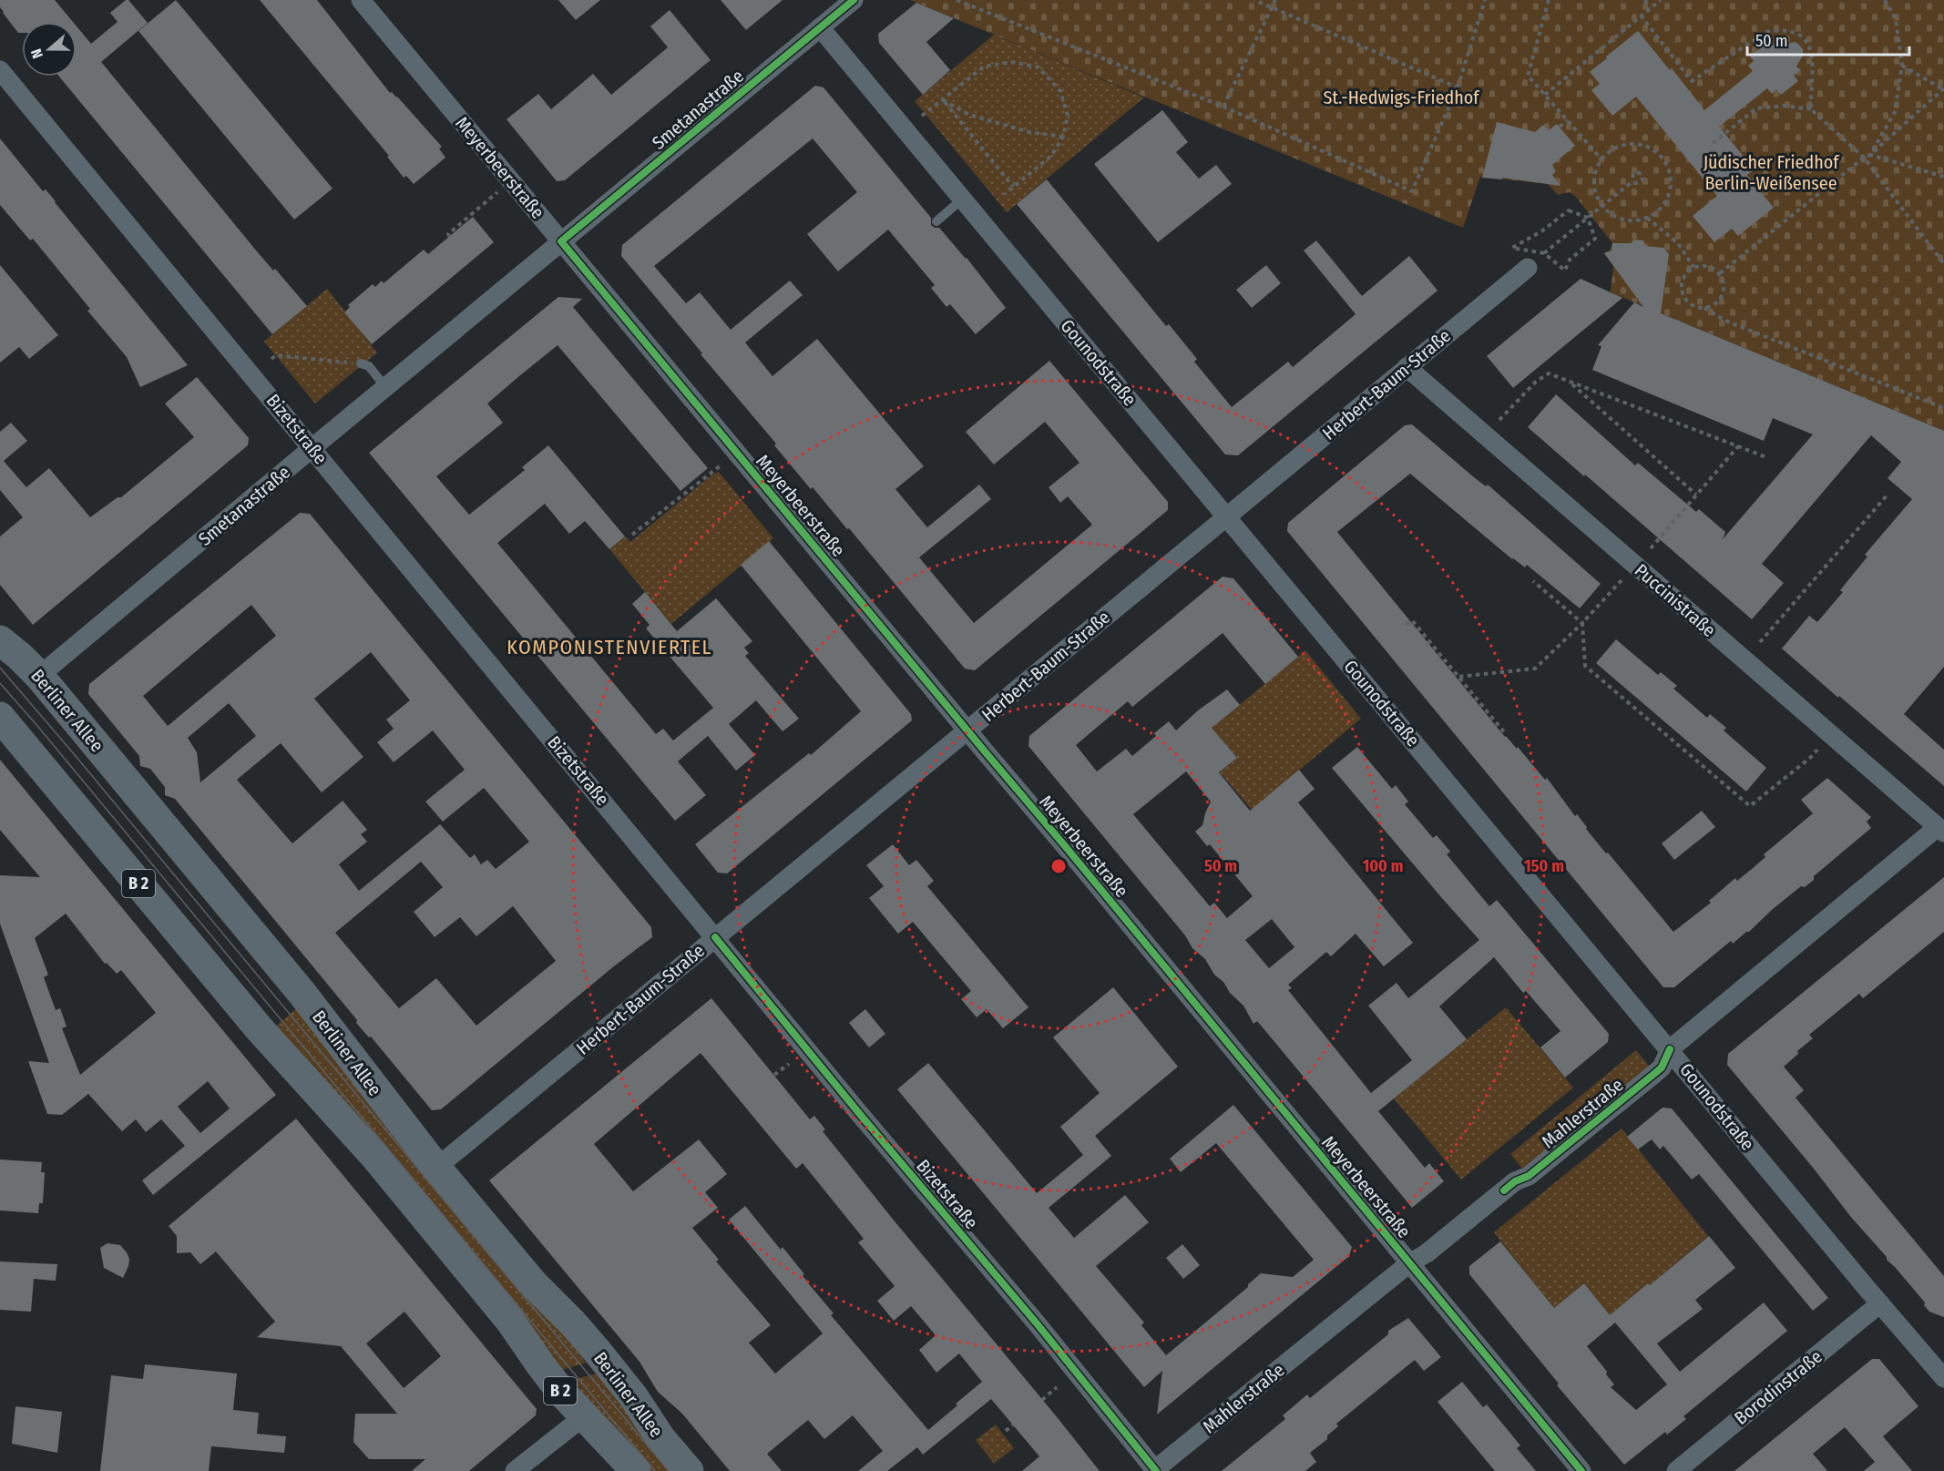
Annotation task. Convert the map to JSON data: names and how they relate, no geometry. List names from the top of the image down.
{
  "streets": {
    "main road": ["Berliner Allee", "B 2"],
    "street": [
      "Smetanastraße",
      "Meyerbeerstraße",
      "Gounodstraße",
      "Herbert-Baum-Straße",
      "Bizetstraße",
      "Puccinistraße",
      "Mahlerstraße",
      "Borodinstraße"
    ]
  },
  "crossings": [
    ["Smetanastraße", "Meyerbeerstraße"],
    ["Smetanastraße", "Gounodstraße"],
    ["Smetanastraße", "Bizetstraße"],
    ["Smetanastraße", "Berliner Allee"],
    ["Meyerbeerstraße", "Herbert-Baum-Straße"],
    ["Meyerbeerstraße", "Mahlerstraße"],
    ["Gounodstraße", "Herbert-Baum-Straße"],
    ["Gounodstraße", "Mahlerstraße"],
    ["Gounodstraße", "Borodinstraße"],
    ["Herbert-Baum-Straße", "Bizetstraße"],
    ["Herbert-Baum-Straße", "Puccinistraße"],
    ["Herbert-Baum-Straße", "Berliner Allee"],
    ["Bizetstraße", "Mahlerstraße"],
    ["Puccinistraße", "Mahlerstraße"]
  ],
  "districts": ["KOMPONISTENVIERTEL"],
  "parks": ["St.-Hedwigs-Friedhof", "Jüdischer Friedhof Berlin-Weißensee"],
  "scale_bar": "50 m",
  "north": "left",
  "rings": ["50 m", "100 m", "150 m"]
}
